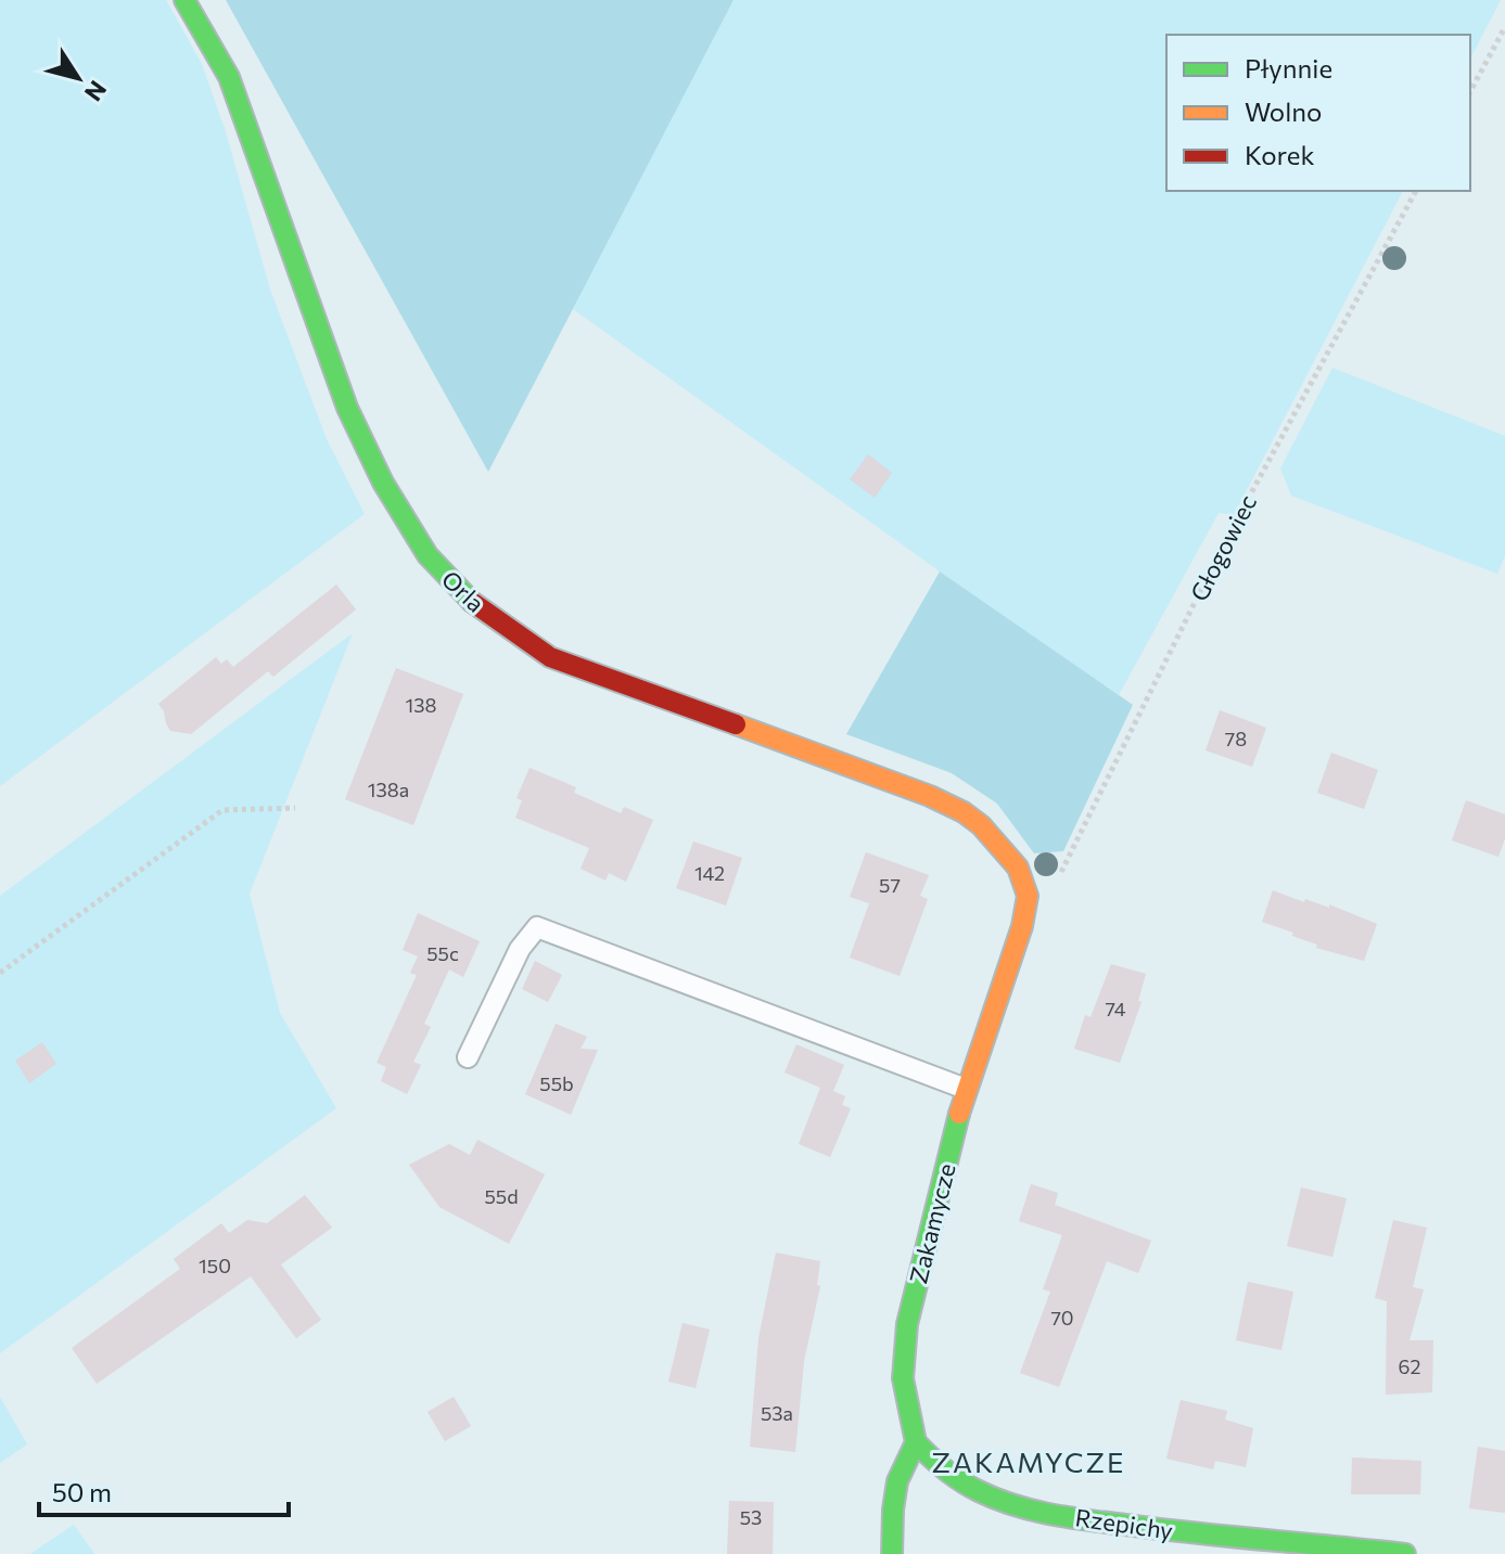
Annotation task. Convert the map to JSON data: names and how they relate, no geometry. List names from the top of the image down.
{
  "streets": {
    "street": ["Orla", "Zakamycze", "Rzepichy"],
    "path": ["Głogowiec"]
  },
  "crossings": [
    ["Głogowiec", "Orla"],
    ["Głogowiec", "Zakamycze"],
    ["Orla", "Zakamycze"],
    ["Zakamycze", "Rzepichy"]
  ],
  "districts": ["ZAKAMYCZE"],
  "house_numbers": [
    "138",
    "78",
    "138a",
    "142",
    "57",
    "55c",
    "74",
    "55b",
    "55d",
    "150",
    "70",
    "62",
    "53a",
    "53"
  ],
  "legend": ["Płynnie", "Wolno", "Korek"],
  "scale_bar": "50 m",
  "north": "bottom right"
}
